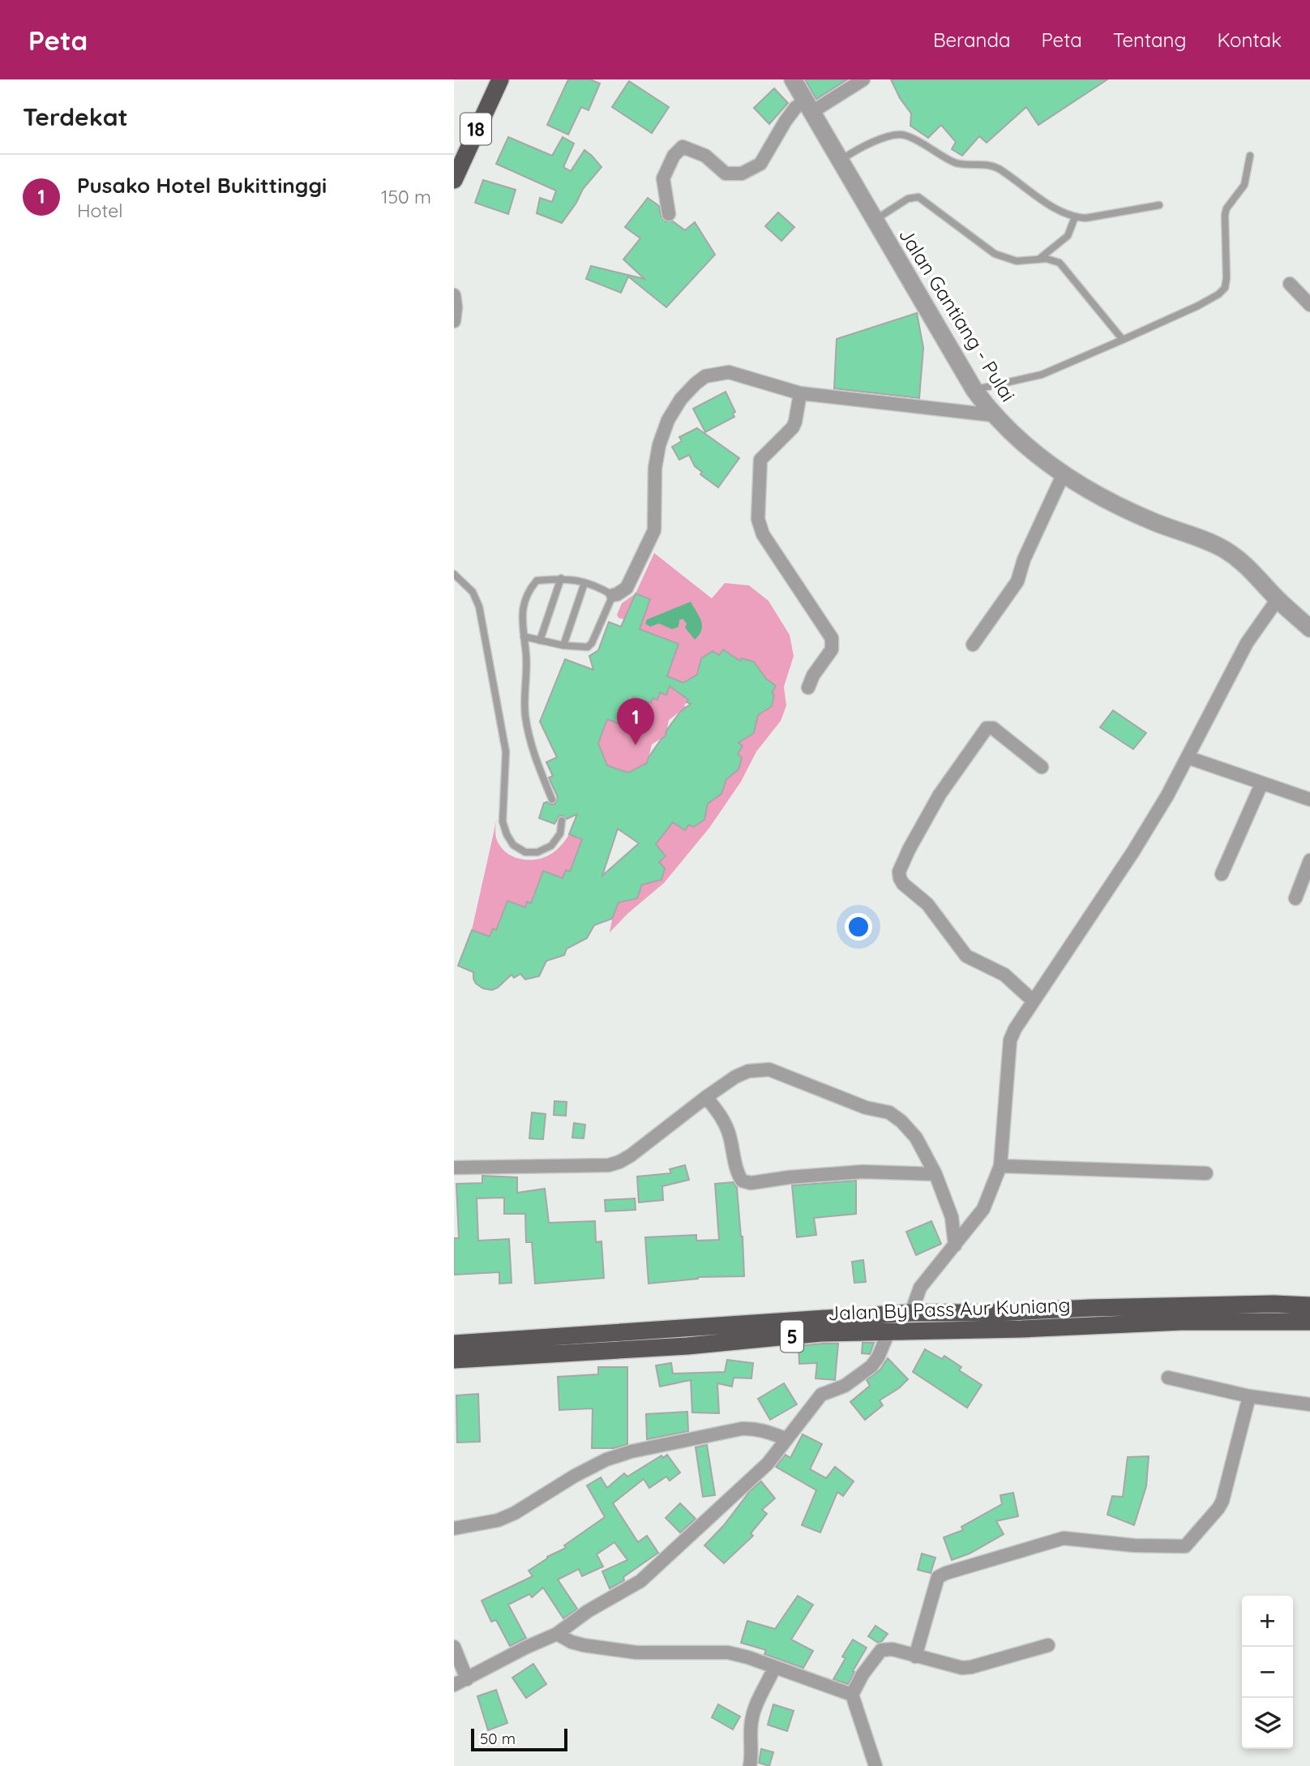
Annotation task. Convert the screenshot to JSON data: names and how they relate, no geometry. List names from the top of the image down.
{
  "streets": {
    "highway": ["18", "Jalan By Pass Aur Kuniang", "5"],
    "street": ["Jalan Gantiang - Pulai"]
  },
  "scale_bar": "50 m",
  "page": {
    "header": "Peta",
    "nav": [
      "Beranda",
      "Peta",
      "Tentang",
      "Kontak"
    ],
    "heading": "Terdekat",
    "list": [
      {
        "mark": "1",
        "name": "Pusako Hotel Bukittinggi",
        "note": "Hotel",
        "value": "150 m"
      }
    ],
    "pins": "1",
    "map_buttons": ["+", "−"],
    "scale": "50 m"
  }
}
